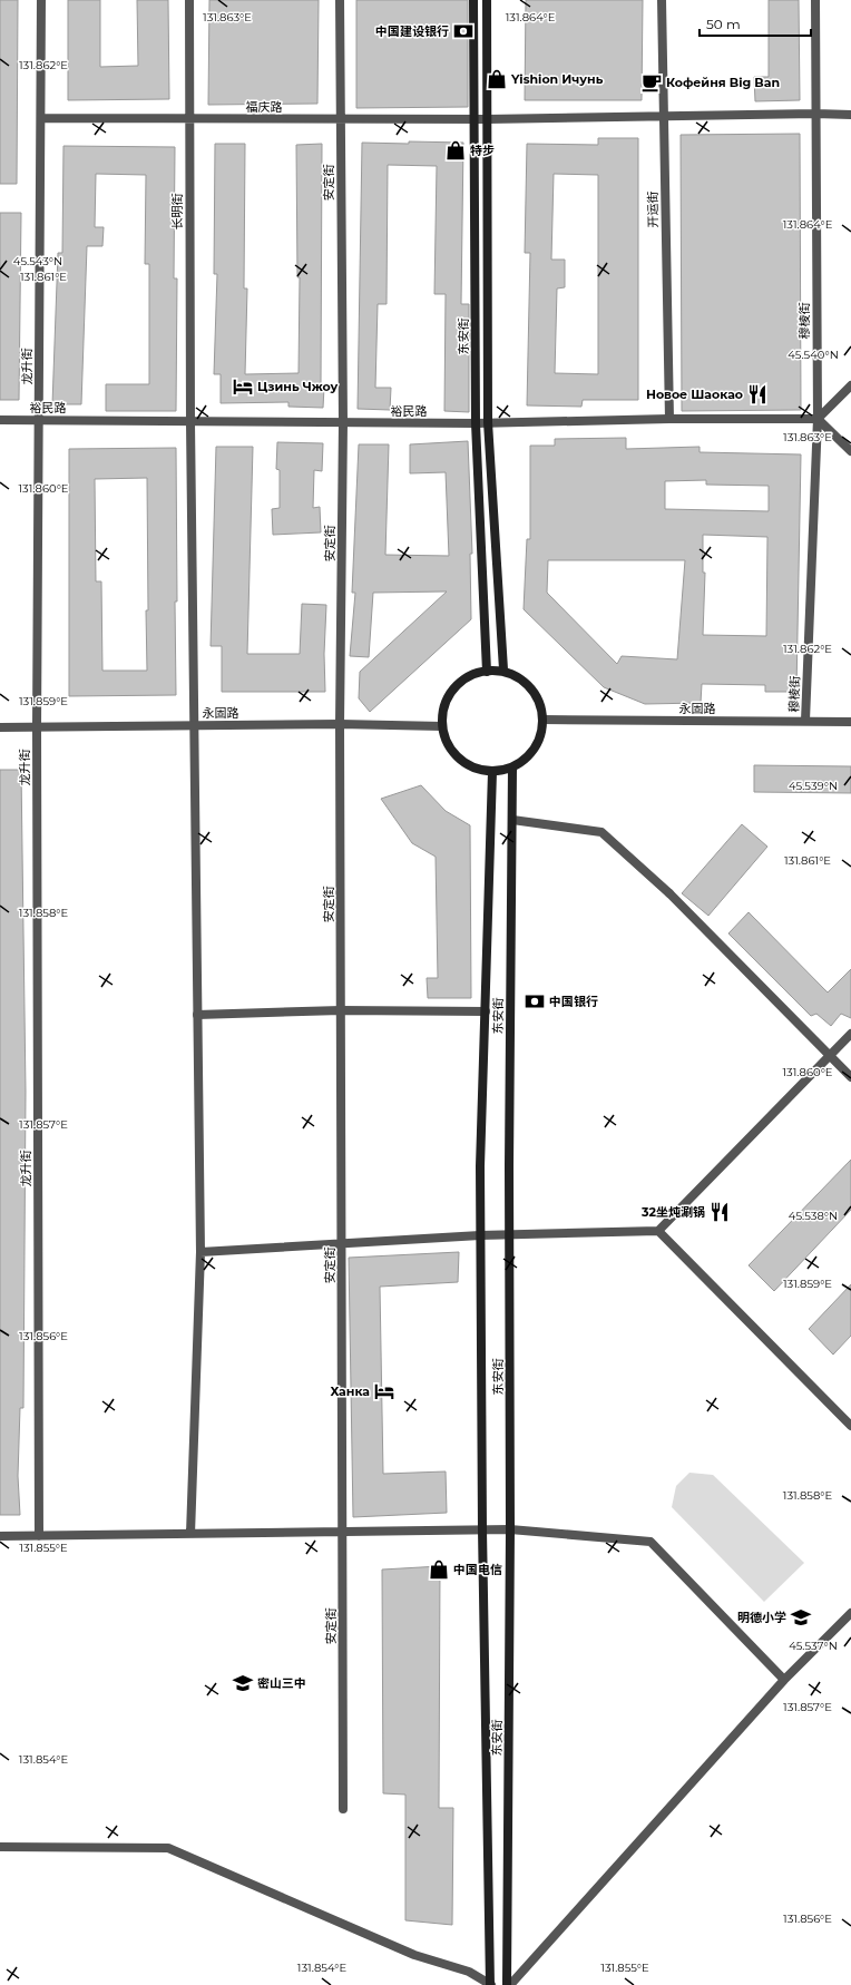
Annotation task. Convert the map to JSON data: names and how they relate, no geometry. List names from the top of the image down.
{
  "streets": {
    "main road": ["东安街"],
    "street": [
      "福庆路",
      "安定街",
      "开运街",
      "长明街",
      "穆棱街",
      "龙升街",
      "裕民路",
      "永固路"
    ]
  },
  "crossings": [
    ["福庆路", "安定街"],
    ["福庆路", "开运街"],
    ["福庆路", "长明街"],
    ["福庆路", "穆棱街"],
    ["福庆路", "东安街"],
    ["福庆路", "龙升街"],
    ["安定街", "裕民路"],
    ["安定街", "永固路"],
    ["开运街", "裕民路"],
    ["长明街", "裕民路"],
    ["长明街", "永固路"],
    ["穆棱街", "裕民路"],
    ["穆棱街", "永固路"],
    ["东安街", "裕民路"],
    ["东安街", "永固路"],
    ["龙升街", "裕民路"],
    ["龙升街", "永固路"]
  ],
  "places": {
    "bank": ["中国建设银行", "中国银行"],
    "shop": ["Yishion Ичунь", "特步", "中国电信"],
    "cafe": ["Кофейня Big Ban"],
    "hotel": ["Цзинь Чжоу", "Ханка"],
    "restaurant": ["Новое Шаокао", "32坐炖涮锅"],
    "school or university": ["明德小学", "密山三中"]
  },
  "scale_bar": "50 m",
  "coordinates": [
    "131.863°E",
    "131.864°E",
    "131.862°E",
    "45.543°N",
    "131.861°E",
    "45.540°N",
    "131.860°E",
    "131.859°E",
    "45.539°N",
    "131.858°E",
    "131.857°E",
    "45.538°N",
    "131.856°E",
    "131.855°E",
    "45.537°N",
    "131.854°E"
  ]
}
